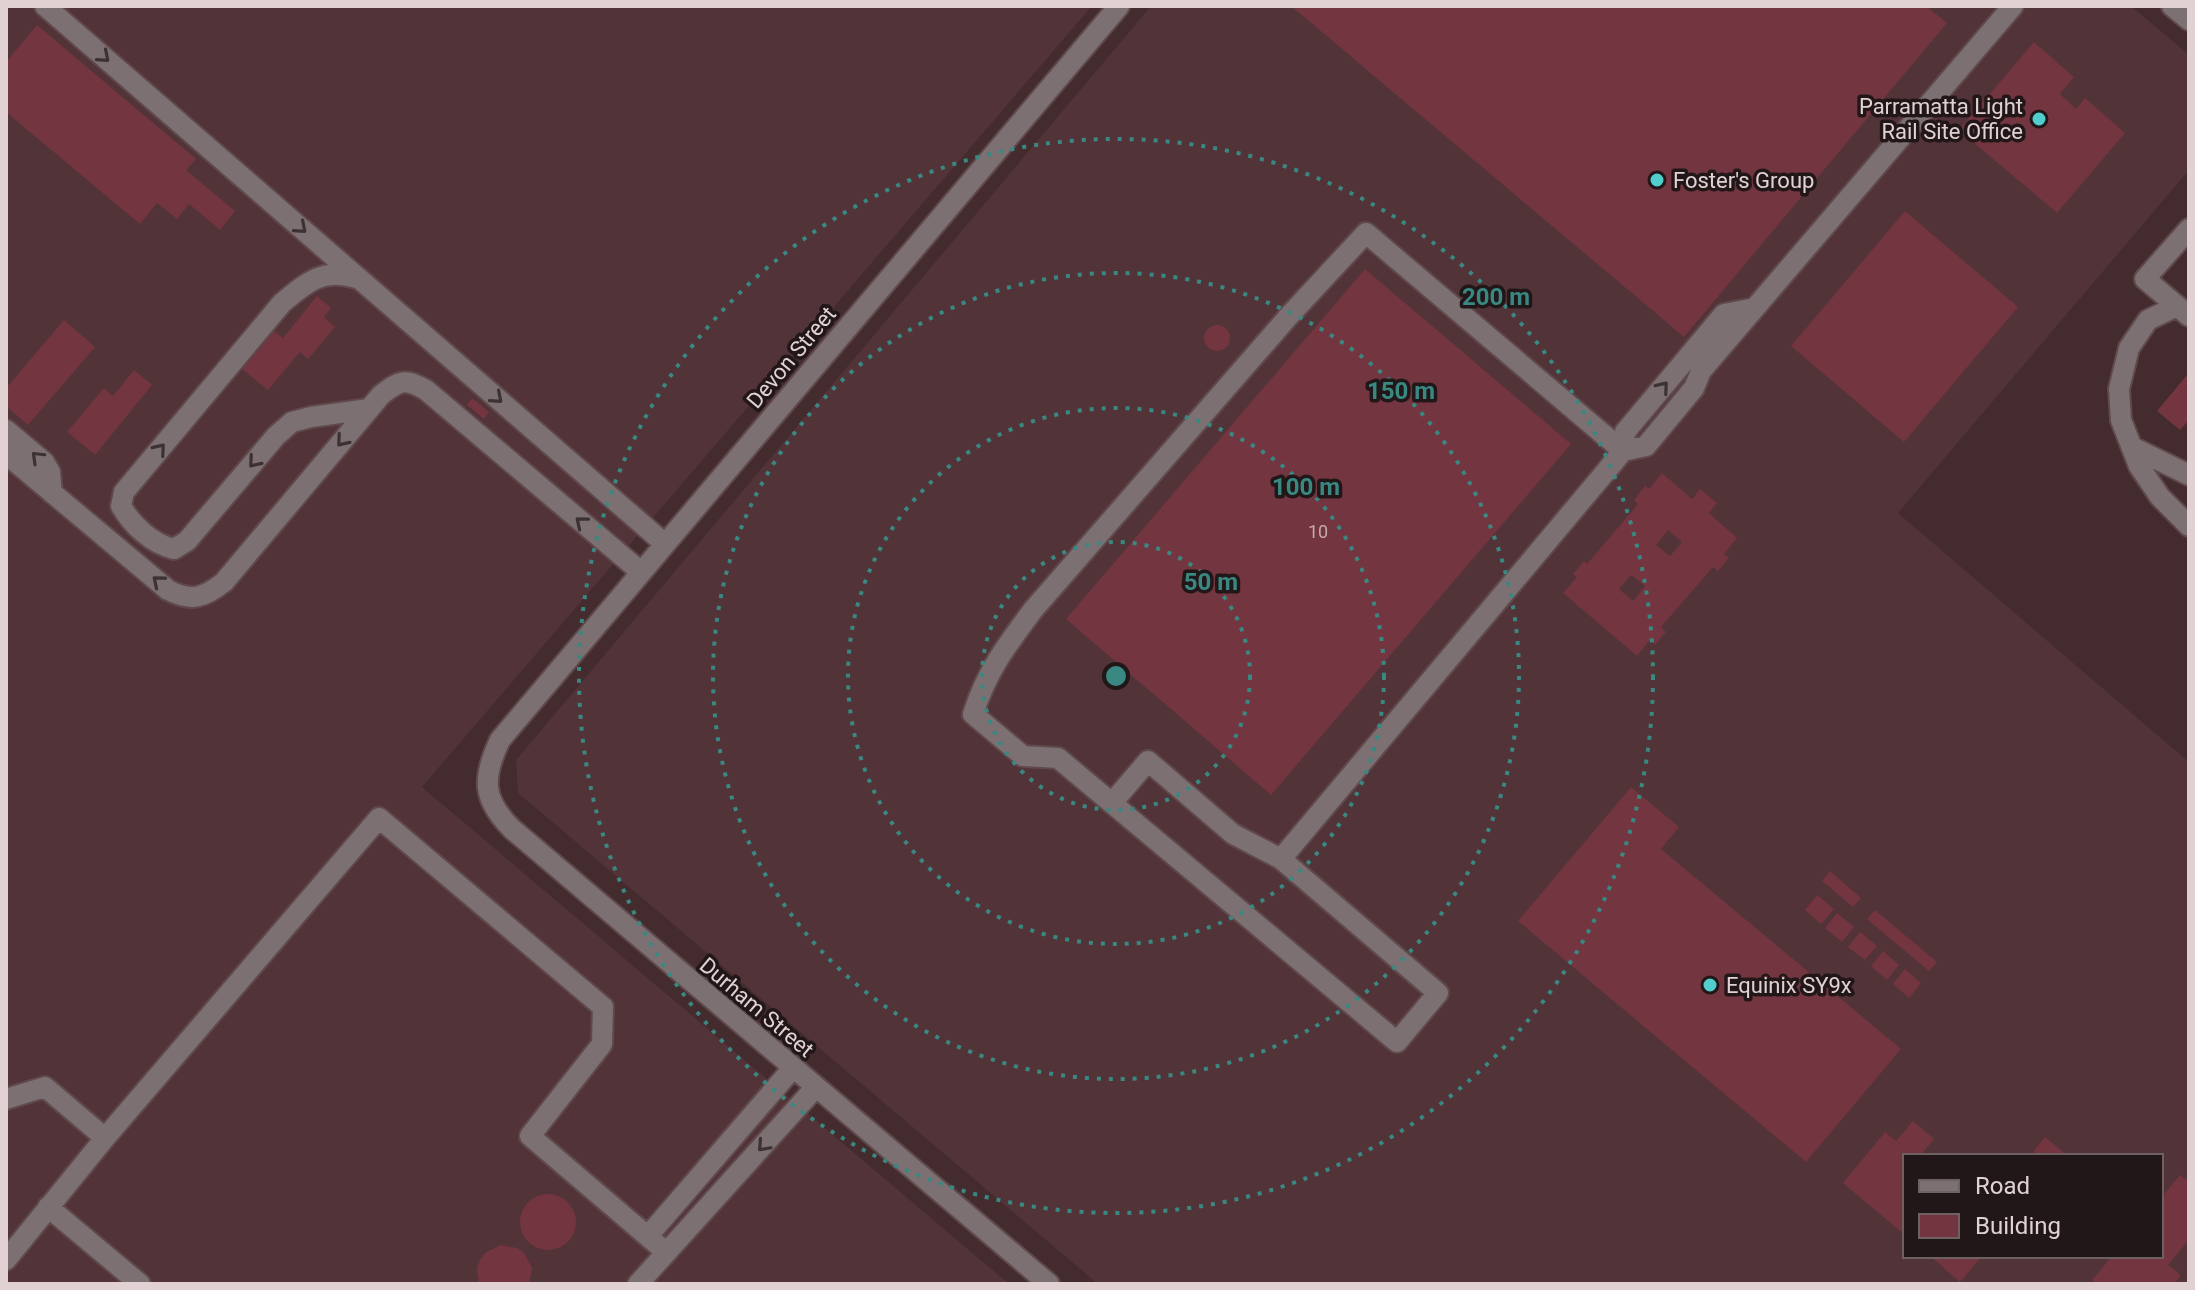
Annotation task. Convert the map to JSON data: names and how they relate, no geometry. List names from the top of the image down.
{
  "streets": {
    "street": ["Devon Street", "Durham Street"]
  },
  "crossings": [
    ["Devon Street", "Durham Street"]
  ],
  "places": ["Parramatta Light Rail Site Office", "Foster's Group", "Equinix SY9x"],
  "house_numbers": ["10"],
  "legend": ["Road", "Building"],
  "rings": [
    "200 m",
    "150 m",
    "100 m",
    "50 m"
  ]
}
